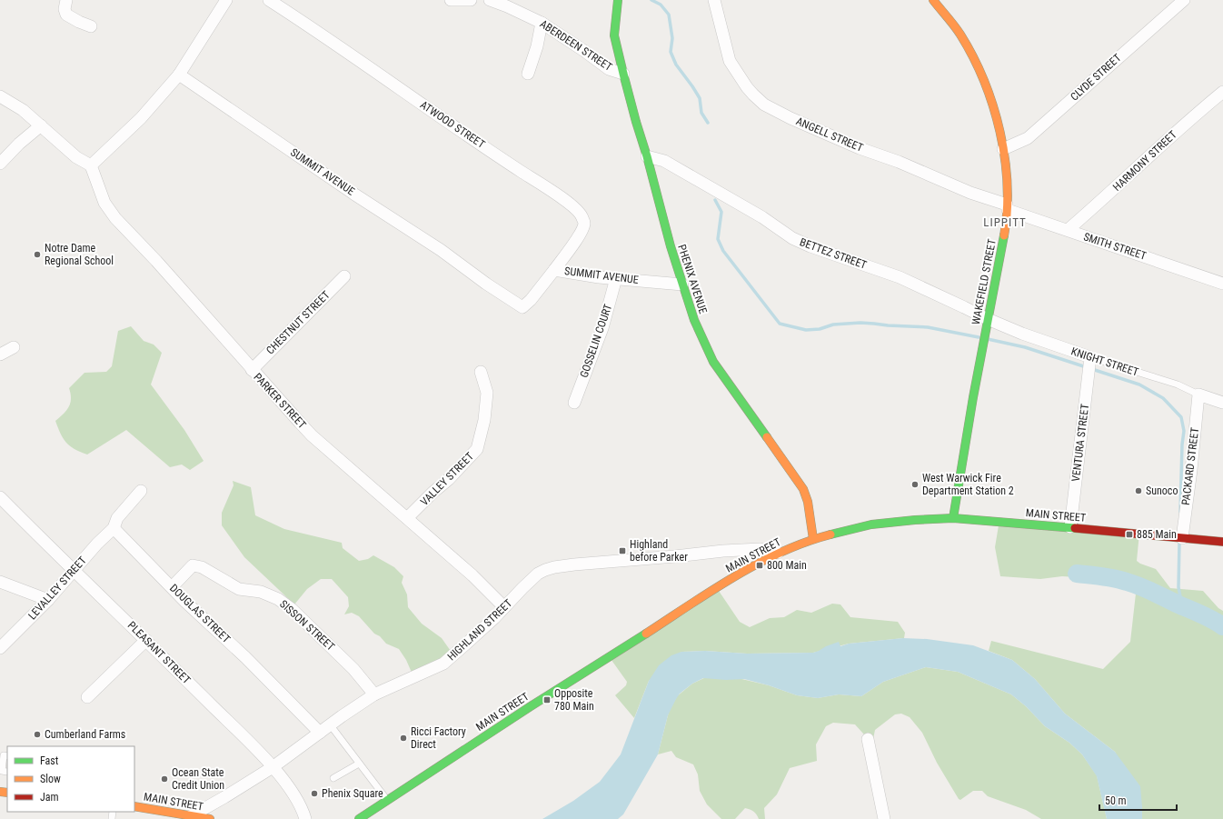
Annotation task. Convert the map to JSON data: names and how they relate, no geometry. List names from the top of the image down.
{
  "streets": {
    "main road": ["PHENIX AVENUE", "WAKEFIELD STREET", "MAIN STREET"],
    "street": [
      "ABERDEEN STREET",
      "CLYDE STREET",
      "ATWOOD STREET",
      "ANGELL STREET",
      "HARMONY STREET",
      "SUMMIT AVENUE",
      "SMITH STREET",
      "BETTEZ STREET",
      "CHESTNUT STREET",
      "GOSSELIN COURT",
      "KNIGHT STREET",
      "PARKER STREET",
      "VENTURA STREET",
      "PACKARD STREET",
      "VALLEY STREET",
      "LEVALLEY STREET",
      "DOUGLAS STREET",
      "SISSON STREET",
      "HIGHLAND STREET",
      "PLEASANT STREET"
    ]
  },
  "crossings": [
    ["ABERDEEN STREET", "PHENIX AVENUE"],
    ["CLYDE STREET", "WAKEFIELD STREET"],
    ["ATWOOD STREET", "SUMMIT AVENUE"],
    ["ANGELL STREET", "SMITH STREET"],
    ["ANGELL STREET", "WAKEFIELD STREET"],
    ["HARMONY STREET", "SMITH STREET"],
    ["SUMMIT AVENUE", "PHENIX AVENUE"],
    ["SUMMIT AVENUE", "GOSSELIN COURT"],
    ["SMITH STREET", "WAKEFIELD STREET"],
    ["BETTEZ STREET", "PHENIX AVENUE"],
    ["BETTEZ STREET", "WAKEFIELD STREET"],
    ["BETTEZ STREET", "KNIGHT STREET"],
    ["PHENIX AVENUE", "MAIN STREET"],
    ["WAKEFIELD STREET", "KNIGHT STREET"],
    ["WAKEFIELD STREET", "MAIN STREET"],
    ["CHESTNUT STREET", "PARKER STREET"],
    ["KNIGHT STREET", "VENTURA STREET"],
    ["KNIGHT STREET", "PACKARD STREET"],
    ["PARKER STREET", "VALLEY STREET"],
    ["PARKER STREET", "HIGHLAND STREET"],
    ["VENTURA STREET", "MAIN STREET"],
    ["PACKARD STREET", "MAIN STREET"],
    ["MAIN STREET", "HIGHLAND STREET"],
    ["LEVALLEY STREET", "DOUGLAS STREET"],
    ["LEVALLEY STREET", "PLEASANT STREET"],
    ["DOUGLAS STREET", "SISSON STREET"],
    ["DOUGLAS STREET", "HIGHLAND STREET"],
    ["SISSON STREET", "HIGHLAND STREET"],
    ["HIGHLAND STREET", "PLEASANT STREET"]
  ],
  "districts": ["LIPPITT"],
  "places": {
    "other": [
      "Notre Dame Regional School",
      "West Warwick Fire Department Station 2",
      "Sunoco",
      "Cumberland Farms",
      "Ricci Factory Direct",
      "Ocean State Credit Union",
      "Phenix Square"
    ],
    "transit": [
      "885 Main",
      "Highland before Parker",
      "800 Main",
      "Opposite 780 Main"
    ]
  },
  "legend": ["Fast", "Slow", "Jam"],
  "scale_bar": "50 m"
}
